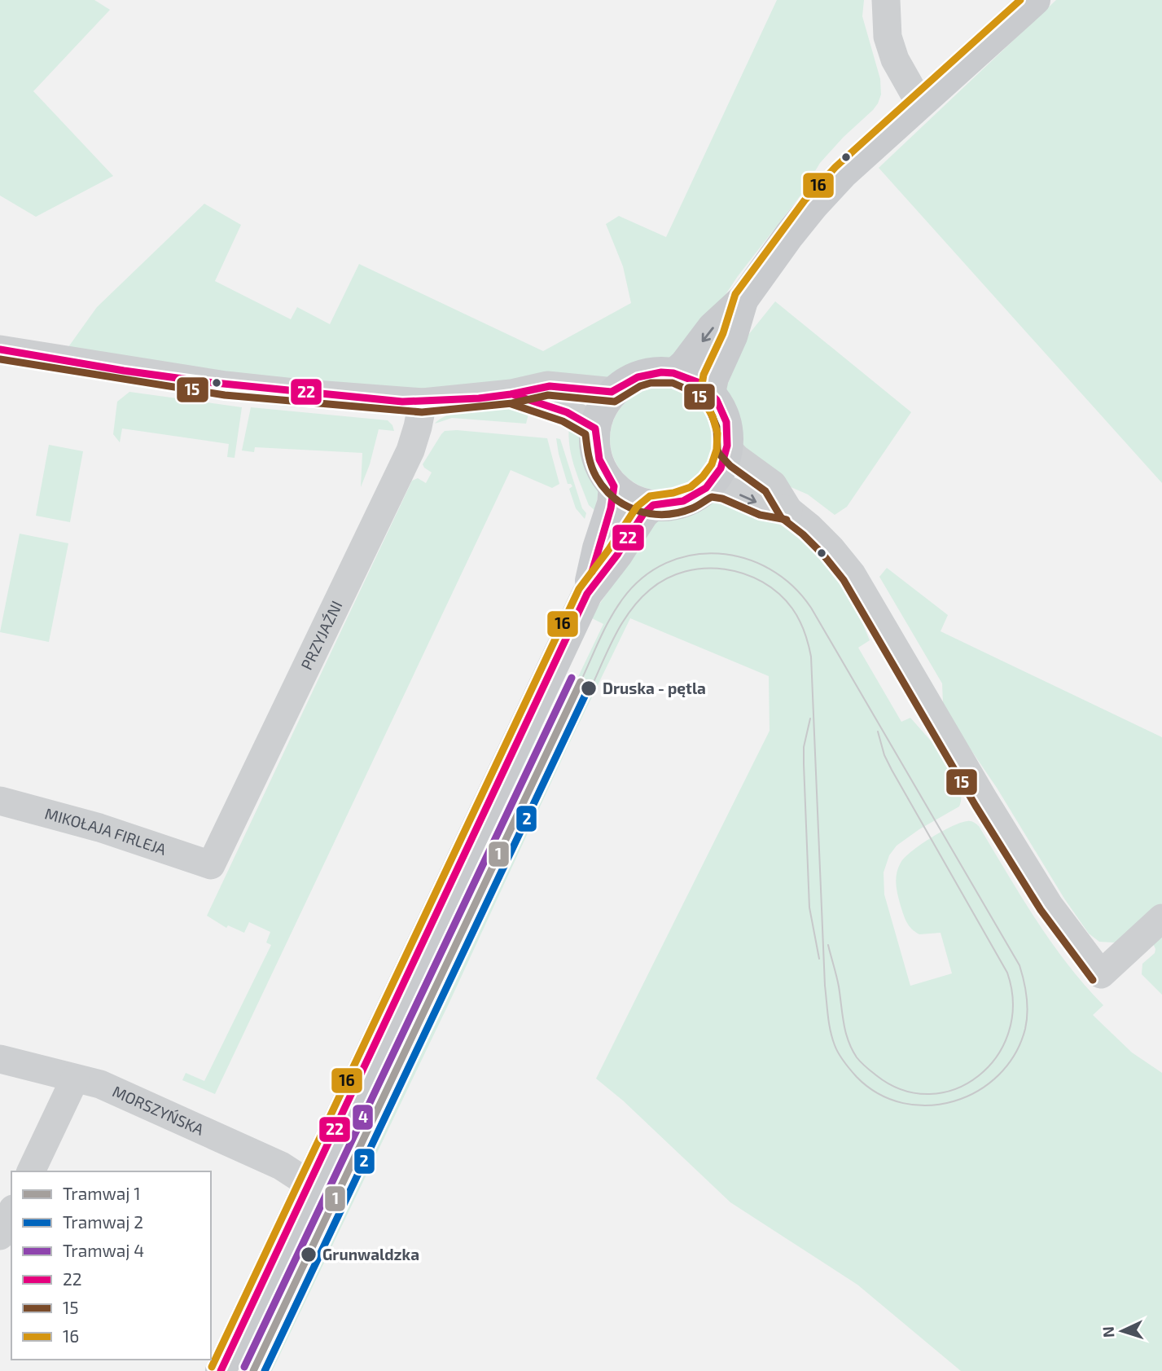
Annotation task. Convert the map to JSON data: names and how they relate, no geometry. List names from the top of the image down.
{
  "streets": {
    "street": ["PRZYJAŹNI", "MIKOŁAJA FIRLEJA", "MORSZYŃSKA"]
  },
  "crossings": [
    ["PRZYJAŹNI", "MIKOŁAJA FIRLEJA"]
  ],
  "places": ["Druska - pętla", "Grunwaldzka"],
  "lines": [
    "transit line 16",
    "transit line 22",
    "transit line 15",
    "tram line 4",
    "tram line 1",
    "tram line 2"
  ],
  "legend": [
    "Tramwaj 1",
    "Tramwaj 2",
    "Tramwaj 4",
    "22",
    "15",
    "16"
  ],
  "north": "left"
}
